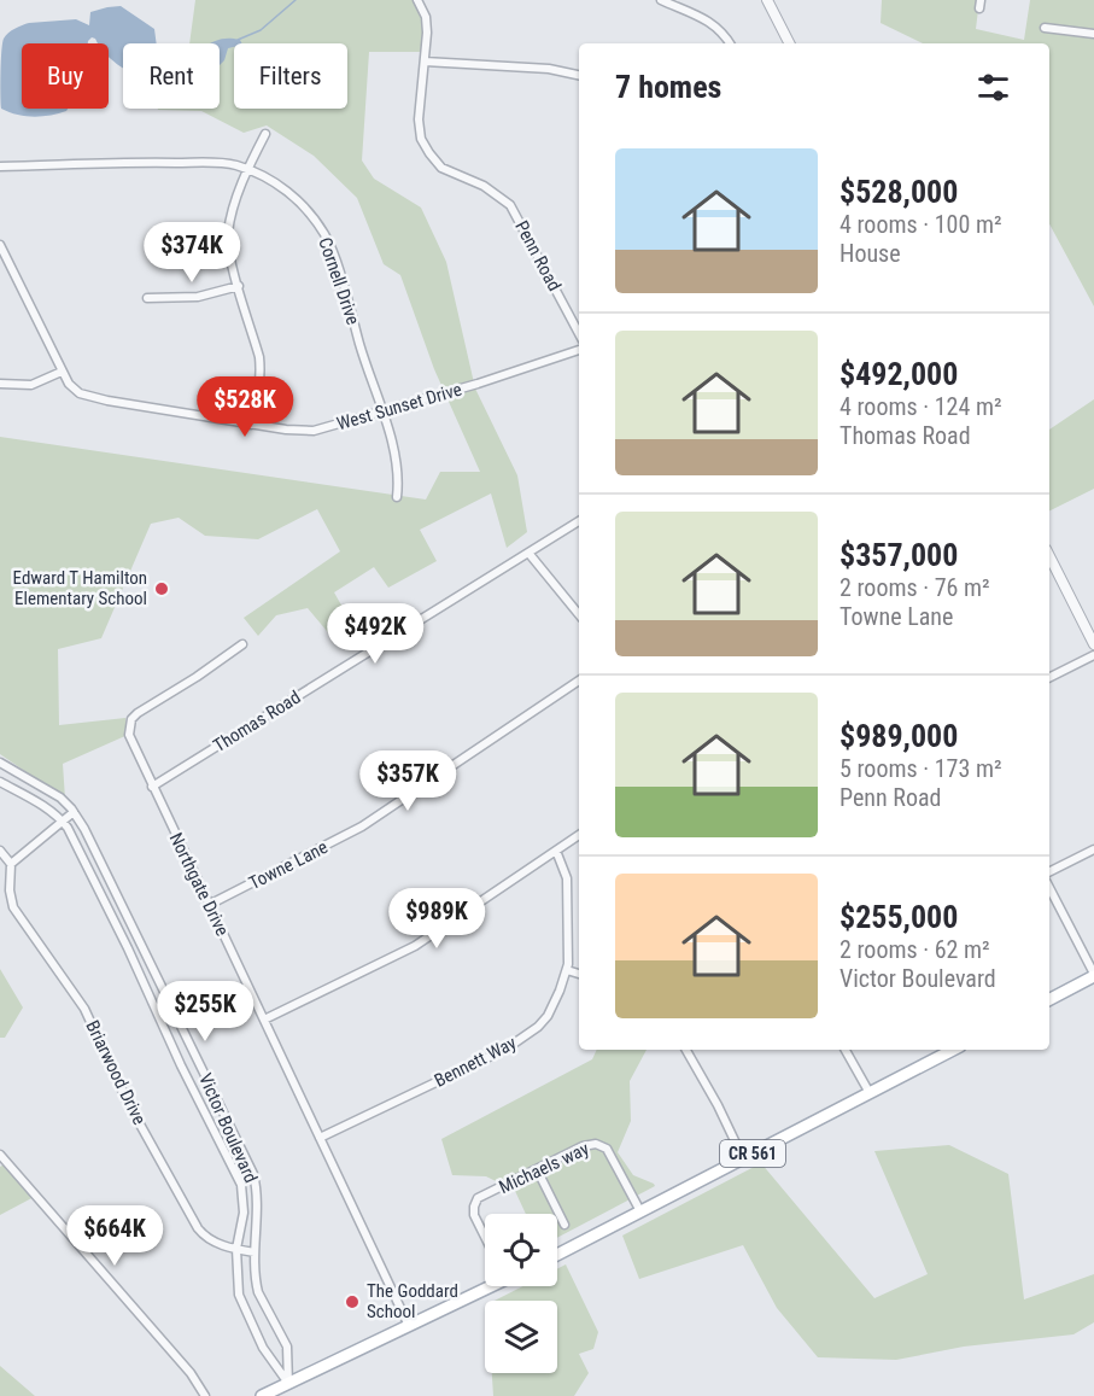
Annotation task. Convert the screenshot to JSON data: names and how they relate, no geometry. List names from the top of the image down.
{
  "streets": {
    "main road": ["CR 561"],
    "street": [
      "Penn Road",
      "Cornell Drive",
      "West Sunset Drive",
      "Thomas Road",
      "Towne Lane",
      "Northgate Drive",
      "Bennett Way",
      "Briarwood Drive",
      "Victor Boulevard",
      "Michaels way"
    ]
  },
  "crossings": [
    ["Cornell Drive", "West Sunset Drive"],
    ["Thomas Road", "Northgate Drive"],
    ["Towne Lane", "Northgate Drive"],
    ["Northgate Drive", "Bennett Way"],
    ["Briarwood Drive", "Victor Boulevard"],
    ["CR 561", "Michaels way"]
  ],
  "places": ["Edward T Hamilton Elementary School", "The Goddard School"],
  "page": {
    "chip": ["Buy", "Rent", "Filters"],
    "heading": "7 homes",
    "list": [
      {
        "name": "$528,000",
        "note": "4 rooms · 100 m² · House"
      },
      {
        "name": "$492,000",
        "note": "4 rooms · 124 m² · Thomas Road"
      },
      {
        "name": "$357,000",
        "note": "2 rooms · 76 m² · Towne Lane"
      },
      {
        "name": "$989,000",
        "note": "5 rooms · 173 m² · Penn Road"
      },
      {
        "name": "$255,000",
        "note": "2 rooms · 62 m² · Victor Boulevard"
      }
    ],
    "price": [
      "$374K",
      "$528K",
      "$492K",
      "$357K",
      "$989K",
      "$255K",
      "$664K"
    ]
  }
}
